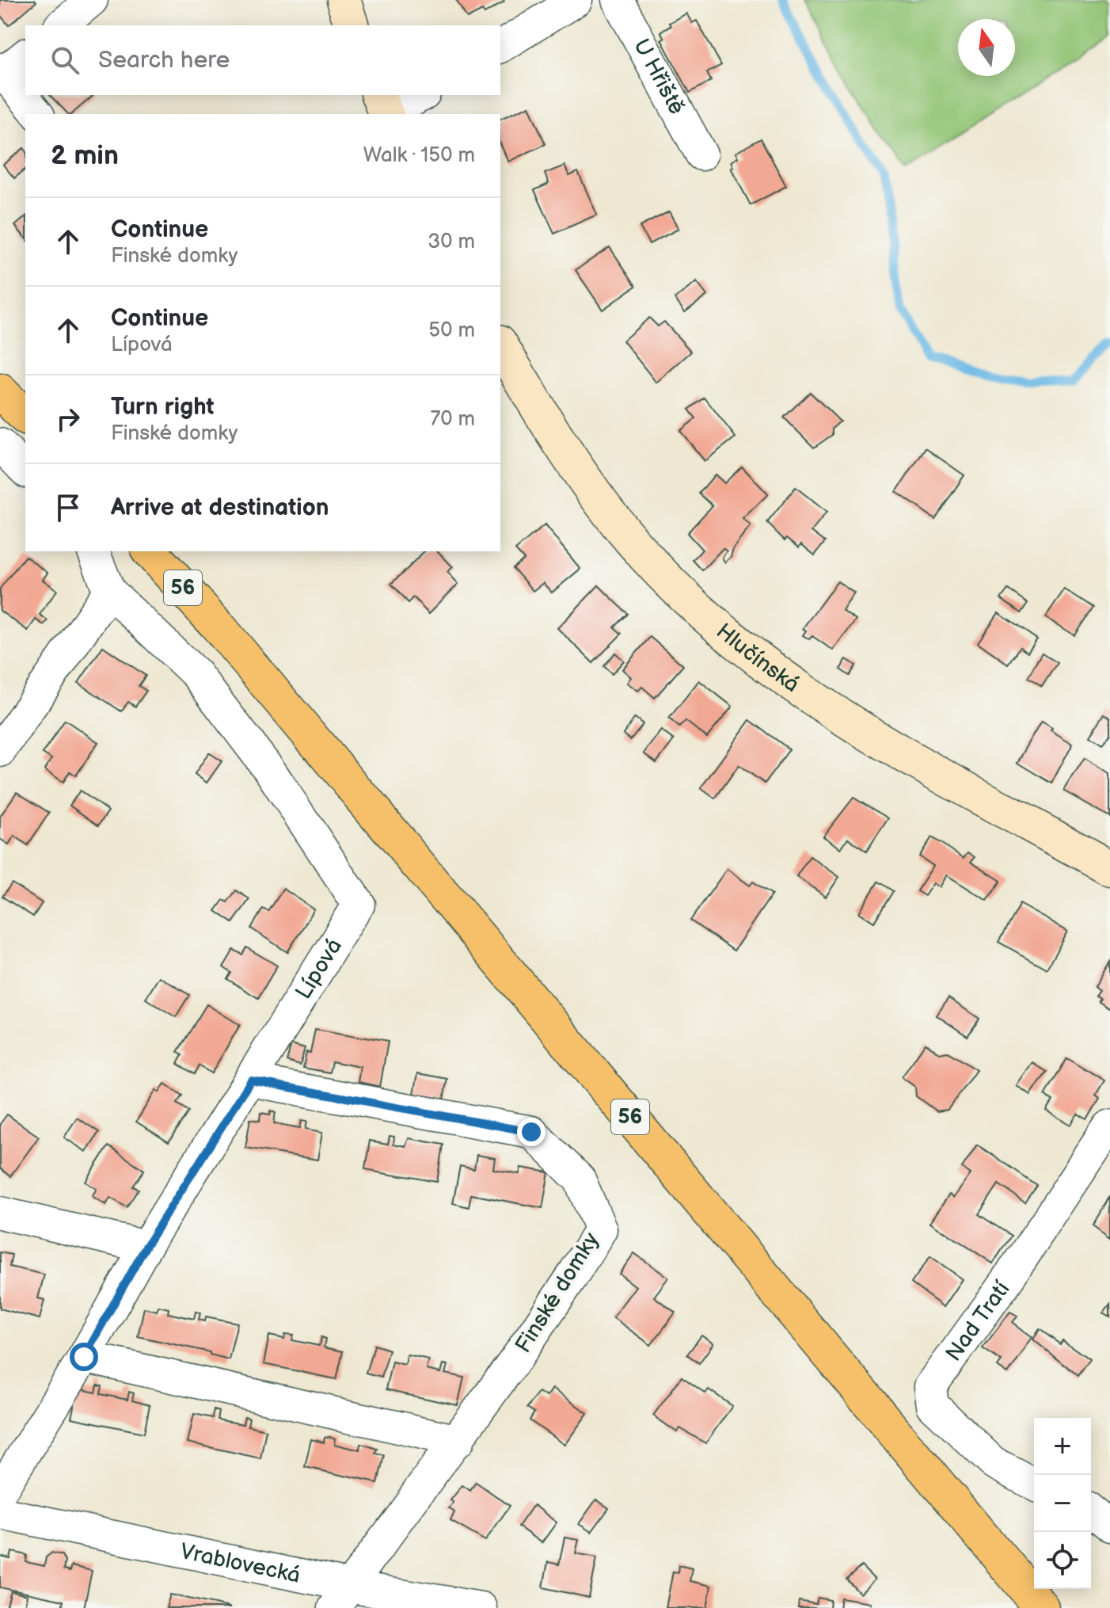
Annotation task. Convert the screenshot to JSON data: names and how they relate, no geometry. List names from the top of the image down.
{
  "streets": {
    "main road": ["56"],
    "street": [
      "U Hřiště",
      "Hlučínská",
      "Lípová",
      "Finské domky",
      "Nad Tratí",
      "Vrablovecká"
    ]
  },
  "crossings": [
    ["Lípová", "Finské domky"],
    ["Finské domky", "Vrablovecká"]
  ],
  "north": "top",
  "page": {
    "search": "Search here",
    "heading": ["2 min", "Walk · 150 m"],
    "list": [
      ["Continue", "Finské domky", "30 m"],
      ["Continue", "Lípová", "50 m"],
      ["Turn right", "Finské domky", "70 m"],
      "Arrive at destination"
    ],
    "map_buttons": ["+", "−"]
  }
}
